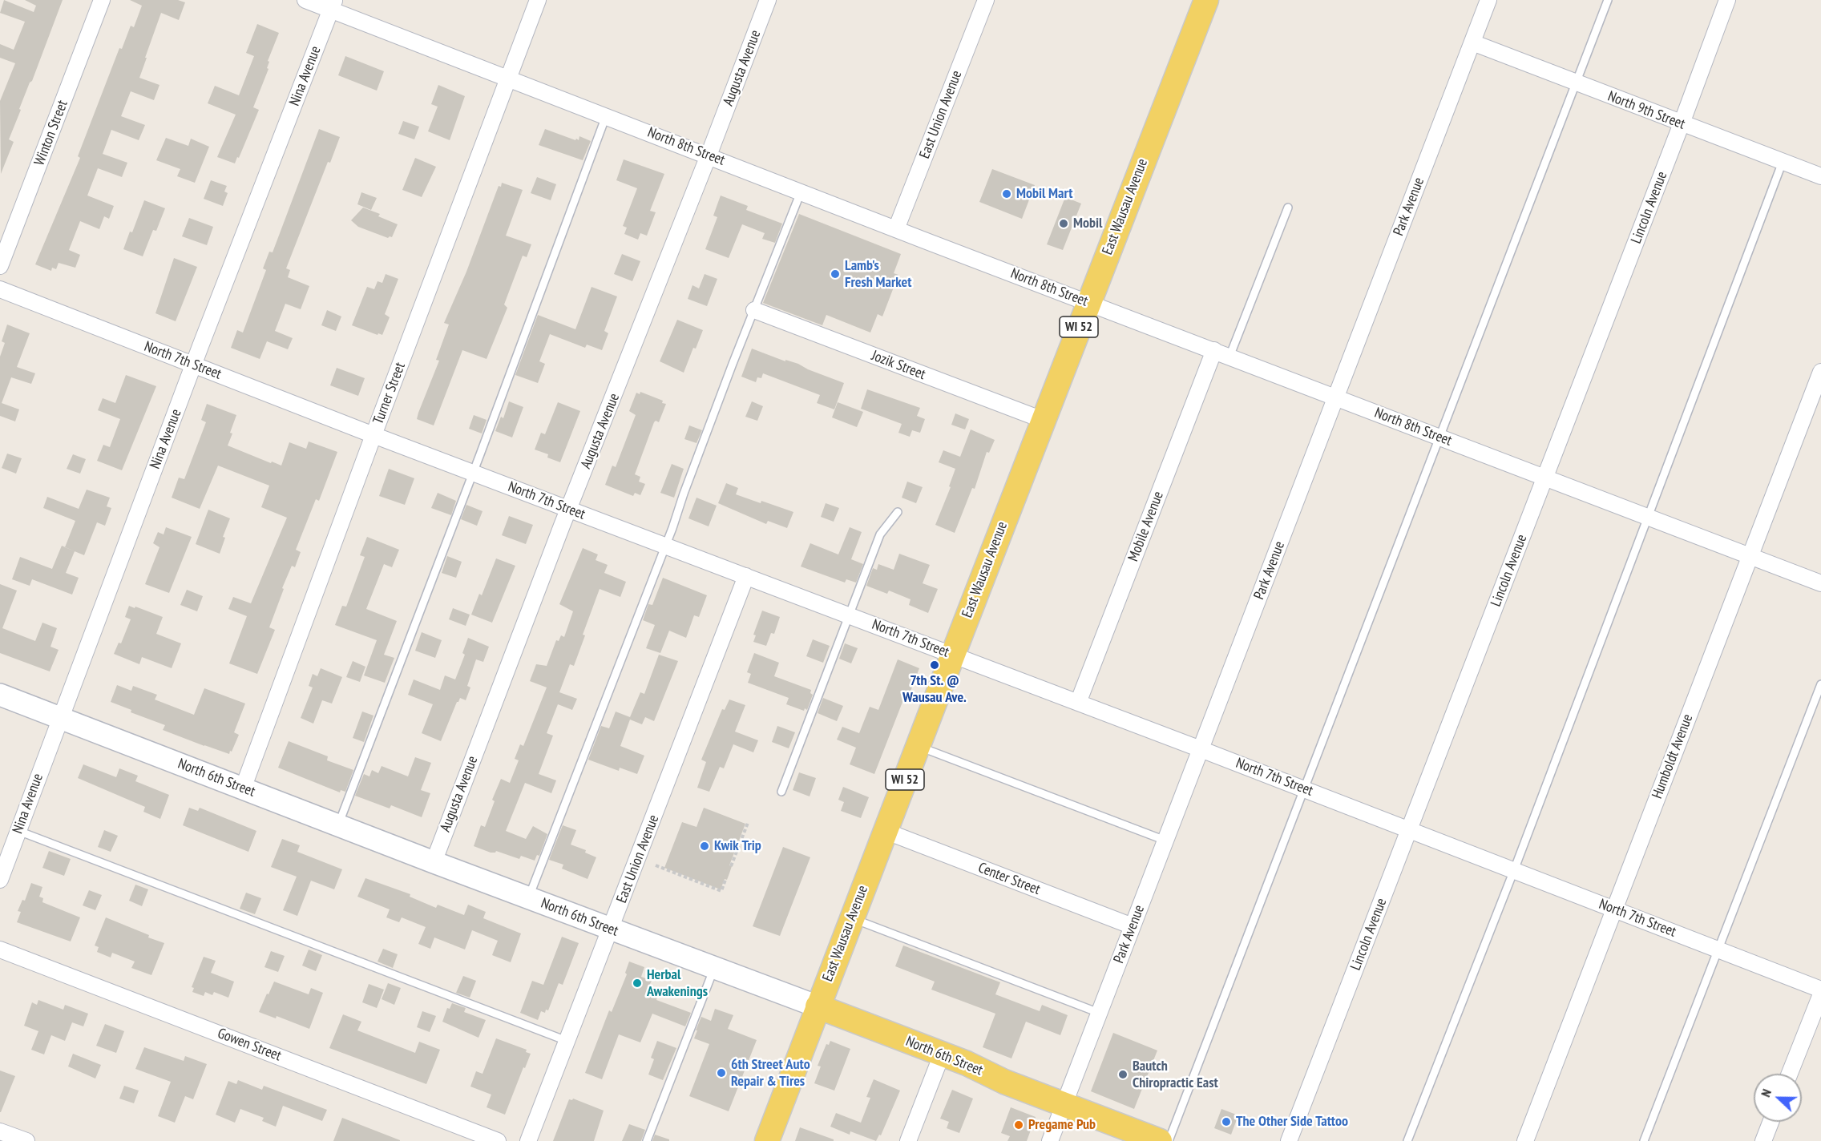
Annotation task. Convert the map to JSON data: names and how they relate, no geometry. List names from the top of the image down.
{
  "streets": {
    "main road": ["East Wausau Avenue", "WI 52", "North 6th Street"],
    "street": [
      "Augusta Avenue",
      "Nina Avenue",
      "North 9th Street",
      "East Union Avenue",
      "Winton Street",
      "North 8th Street",
      "Park Avenue",
      "Lincoln Avenue",
      "North 7th Street",
      "Jozik Street",
      "Turner Street",
      "Mobile Avenue",
      "Humboldt Avenue",
      "Center Street",
      "Gowen Street"
    ]
  },
  "crossings": [
    ["Augusta Avenue", "North 8th Street"],
    ["Augusta Avenue", "North 7th Street"],
    ["Augusta Avenue", "North 6th Street"],
    ["Nina Avenue", "North 8th Street"],
    ["Nina Avenue", "North 7th Street"],
    ["Nina Avenue", "North 6th Street"],
    ["North 9th Street", "Park Avenue"],
    ["North 9th Street", "Lincoln Avenue"],
    ["East Union Avenue", "North 8th Street"],
    ["East Union Avenue", "North 7th Street"],
    ["East Union Avenue", "North 6th Street"],
    ["North 8th Street", "East Wausau Avenue"],
    ["North 8th Street", "Park Avenue"],
    ["North 8th Street", "Lincoln Avenue"],
    ["North 8th Street", "Turner Street"],
    ["North 8th Street", "Mobile Avenue"],
    ["North 8th Street", "Humboldt Avenue"],
    ["East Wausau Avenue", "North 7th Street"],
    ["East Wausau Avenue", "Jozik Street"],
    ["East Wausau Avenue", "North 6th Street"],
    ["East Wausau Avenue", "Center Street"],
    ["Park Avenue", "North 7th Street"],
    ["Park Avenue", "North 6th Street"],
    ["Park Avenue", "Center Street"],
    ["Lincoln Avenue", "North 7th Street"],
    ["North 7th Street", "Turner Street"],
    ["North 7th Street", "Mobile Avenue"],
    ["North 7th Street", "Humboldt Avenue"],
    ["Turner Street", "North 6th Street"]
  ],
  "places": [
    "Mobil Mart",
    "Mobil",
    "Lamb's Fresh Market",
    "7th St. @ Wausau Ave.",
    "Kwik Trip",
    "Herbal Awakenings",
    "6th Street Auto Repair & Tires",
    "Bautch Chiropractic East",
    "The Other Side Tattoo",
    "Pregame Pub"
  ],
  "north": "left"
}
